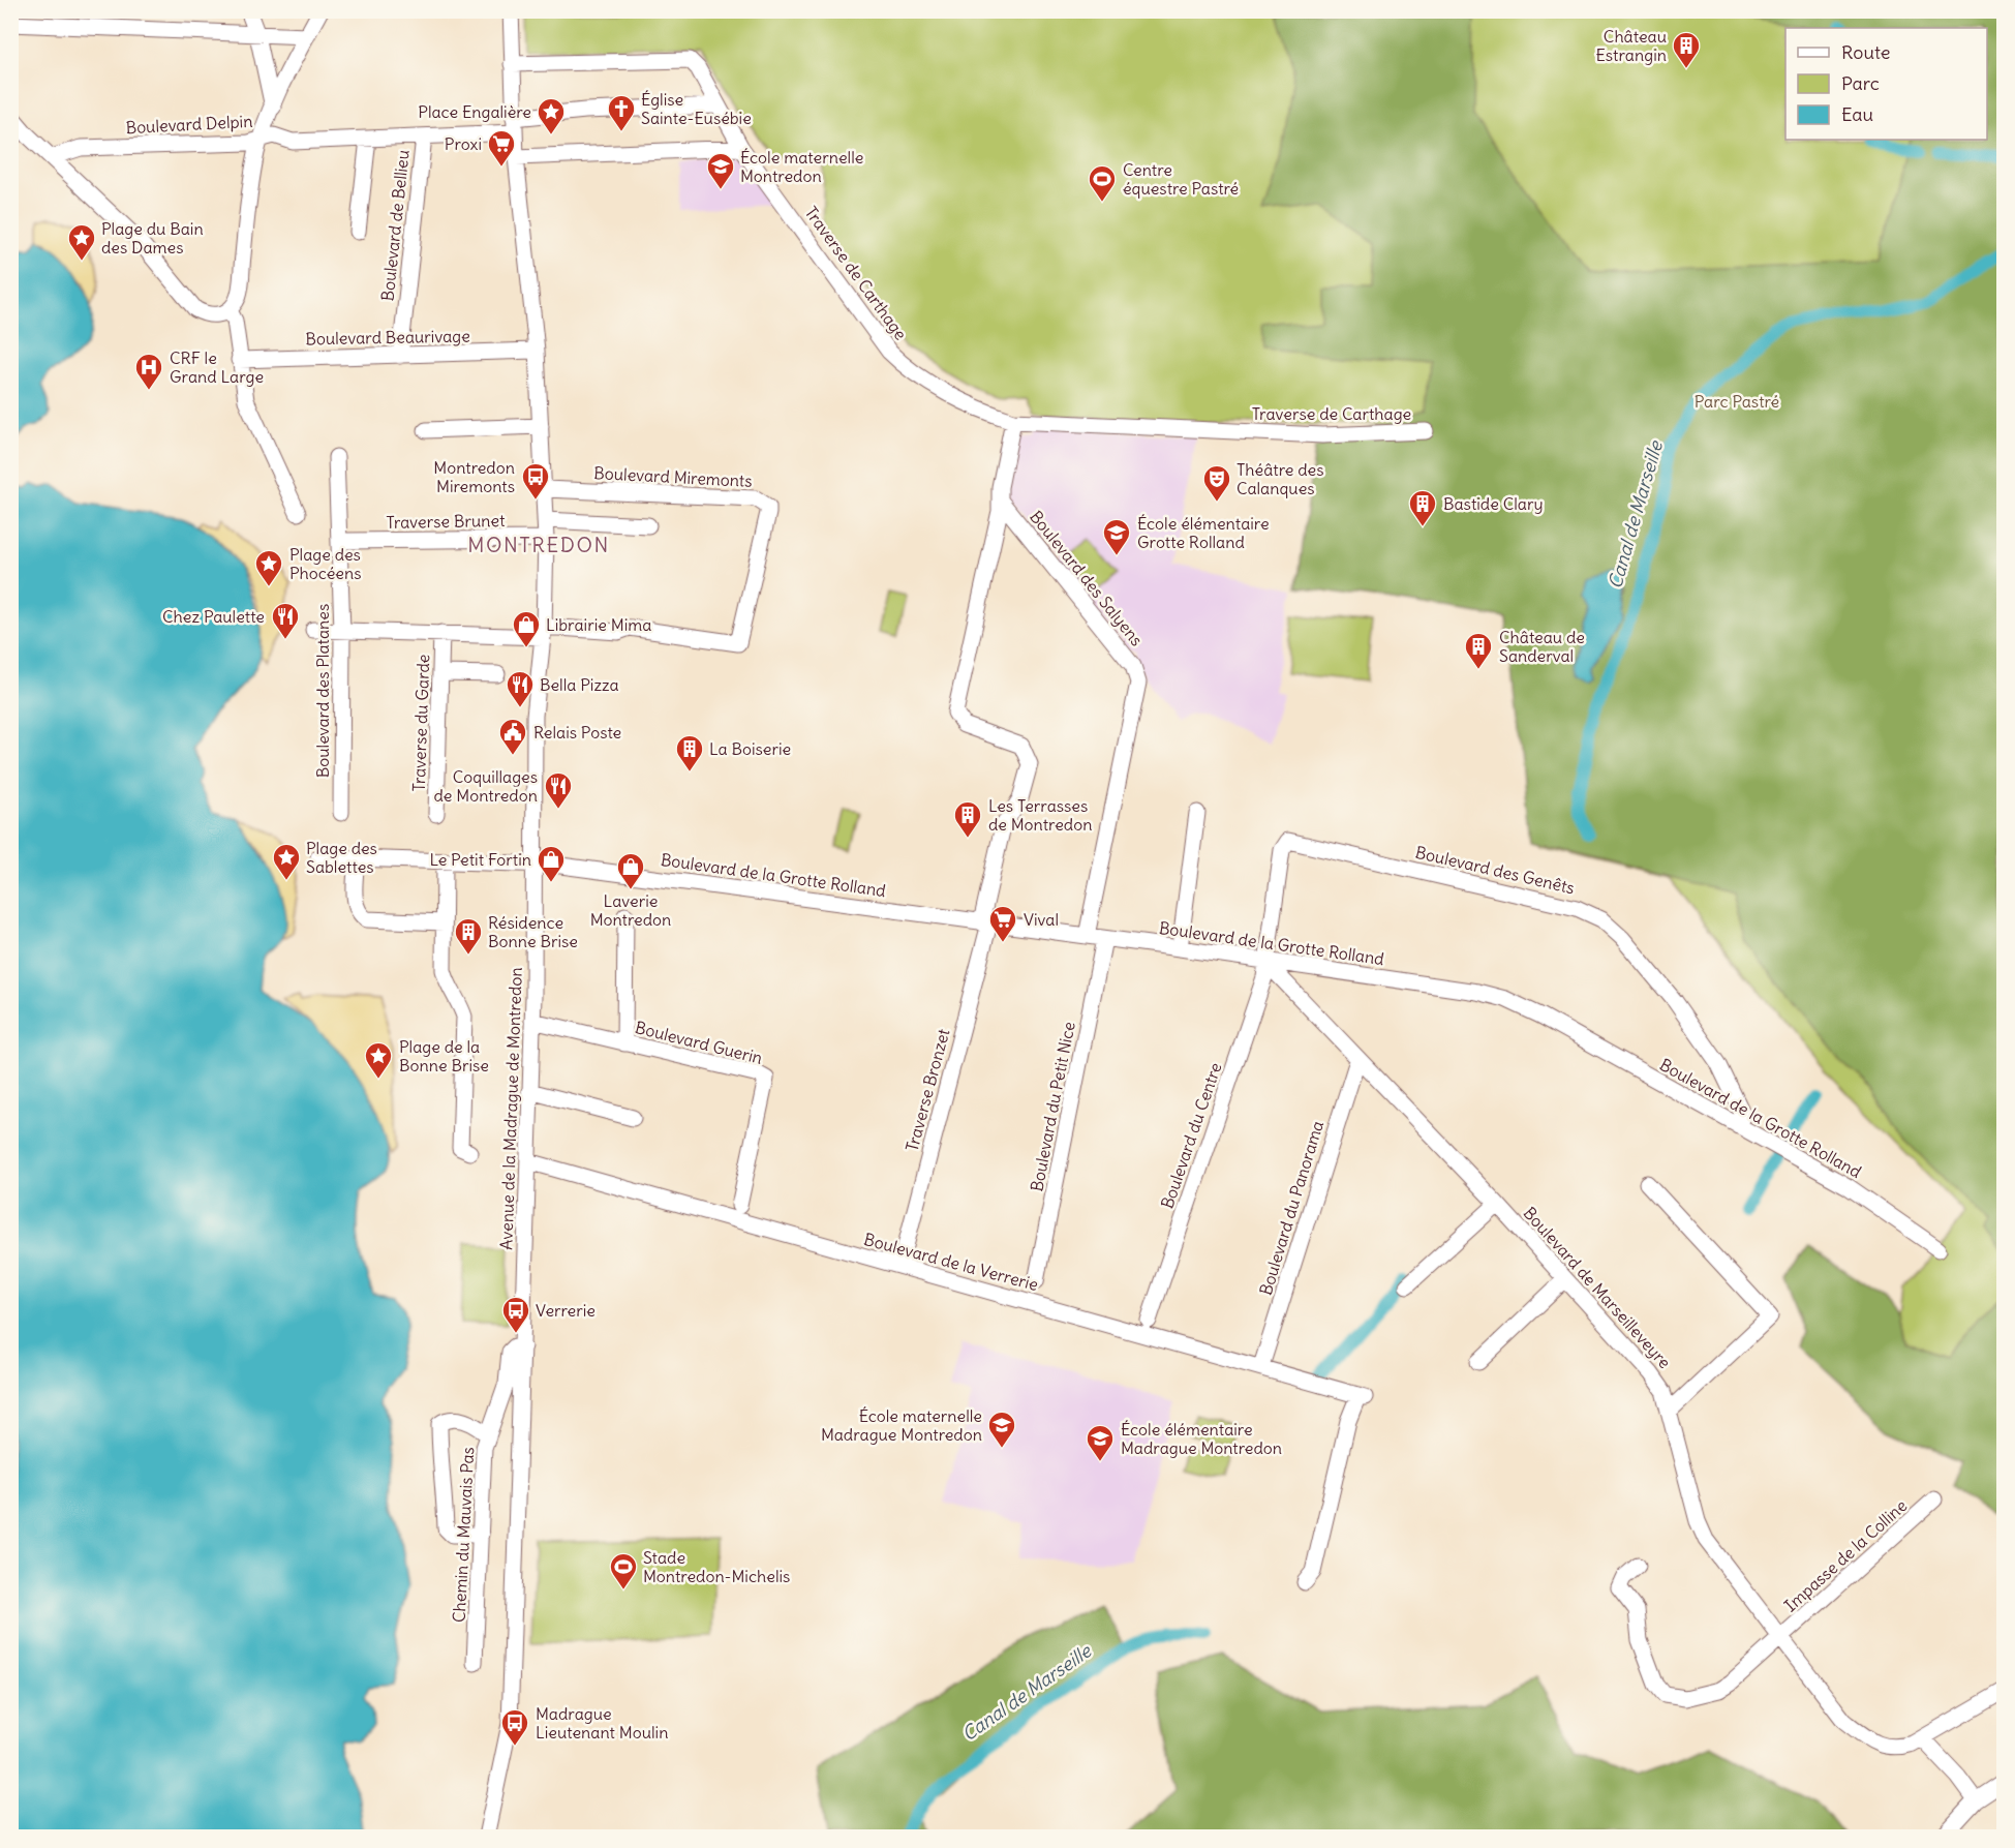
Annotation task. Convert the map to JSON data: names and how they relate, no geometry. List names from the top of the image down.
{
  "streets": {
    "street": [
      "Boulevard Delpin",
      "Boulevard de Bellieu",
      "Traverse de Carthage",
      "Boulevard Beaurivage",
      "Boulevard Miremonts",
      "Traverse Brunet",
      "Boulevard des Salyens",
      "Boulevard des Platanes",
      "Traverse du Garde",
      "Boulevard des Genêts",
      "Boulevard de la Grotte Rolland",
      "Boulevard Guerin",
      "Traverse Bronzet",
      "Boulevard du Petit Nice",
      "Avenue de la Madrague de Montredon",
      "Boulevard du Centre",
      "Boulevard du Panorama",
      "Boulevard de la Verrerie",
      "Boulevard de Marseilleveyre",
      "Chemin du Mauvais Pas",
      "Impasse de la Colline"
    ]
  },
  "crossings": [
    ["Boulevard Delpin", "Boulevard de Bellieu"],
    ["Boulevard de Bellieu", "Boulevard Beaurivage"],
    ["Boulevard Beaurivage", "Avenue de la Madrague de Montredon"],
    ["Boulevard Miremonts", "Avenue de la Madrague de Montredon"],
    ["Traverse Brunet", "Avenue de la Madrague de Montredon"],
    ["Boulevard des Salyens", "Boulevard de la Grotte Rolland"],
    ["Boulevard des Genêts", "Boulevard de la Grotte Rolland"],
    ["Boulevard des Genêts", "Boulevard du Centre"],
    ["Boulevard des Genêts", "Boulevard de Marseilleveyre"],
    ["Boulevard de la Grotte Rolland", "Traverse Bronzet"],
    ["Boulevard de la Grotte Rolland", "Boulevard du Petit Nice"],
    ["Boulevard de la Grotte Rolland", "Avenue de la Madrague de Montredon"],
    ["Boulevard de la Grotte Rolland", "Boulevard du Centre"],
    ["Boulevard de la Grotte Rolland", "Boulevard de Marseilleveyre"],
    ["Boulevard Guerin", "Avenue de la Madrague de Montredon"],
    ["Traverse Bronzet", "Boulevard de la Verrerie"],
    ["Avenue de la Madrague de Montredon", "Boulevard de la Verrerie"],
    ["Avenue de la Madrague de Montredon", "Chemin du Mauvais Pas"],
    ["Boulevard du Centre", "Boulevard de Marseilleveyre"],
    ["Boulevard du Panorama", "Boulevard de la Verrerie"],
    ["Boulevard du Panorama", "Boulevard de Marseilleveyre"],
    ["Boulevard de Marseilleveyre", "Impasse de la Colline"]
  ],
  "districts": ["MONTREDON"],
  "water": ["Canal de Marseille"],
  "parks": ["Parc Pastré"],
  "places": {
    "building": [
      "Château Estrangin",
      "Bastide Clary",
      "Château de Sanderval",
      "La Boiserie",
      "Les Terrasses de Montredon",
      "Résidence Bonne Brise"
    ],
    "church": ["Église Sainte-Eusébie"],
    "place": [
      "Place Engalière",
      "Plage du Bain des Dames",
      "Plage des Phocéens",
      "Plage des Sablettes",
      "Plage de la Bonne Brise"
    ],
    "supermarket": ["Proxi", "Vival"],
    "school or university": [
      "École maternelle Montredon",
      "École élémentaire Grotte Rolland",
      "École maternelle Madrague Montredon",
      "École élémentaire Madrague Montredon"
    ],
    "sports": ["Centre équestre Pastré", "Stade Montredon-Michelis"],
    "hospital": ["CRF le Grand Large"],
    "bus stop": ["Montredon Miremonts", "Verrerie", "Madrague Lieutenant Moulin"],
    "theatre": ["Théâtre des Calanques"],
    "restaurant": ["Chez Paulette", "Bella Pizza", "Coquillages de Montredon"],
    "shop": ["Librairie Mima", "Le Petit Fortin", "Laverie Montredon"],
    "public building": ["Relais Poste"]
  },
  "legend": ["Route", "Parc", "Eau"]
}
